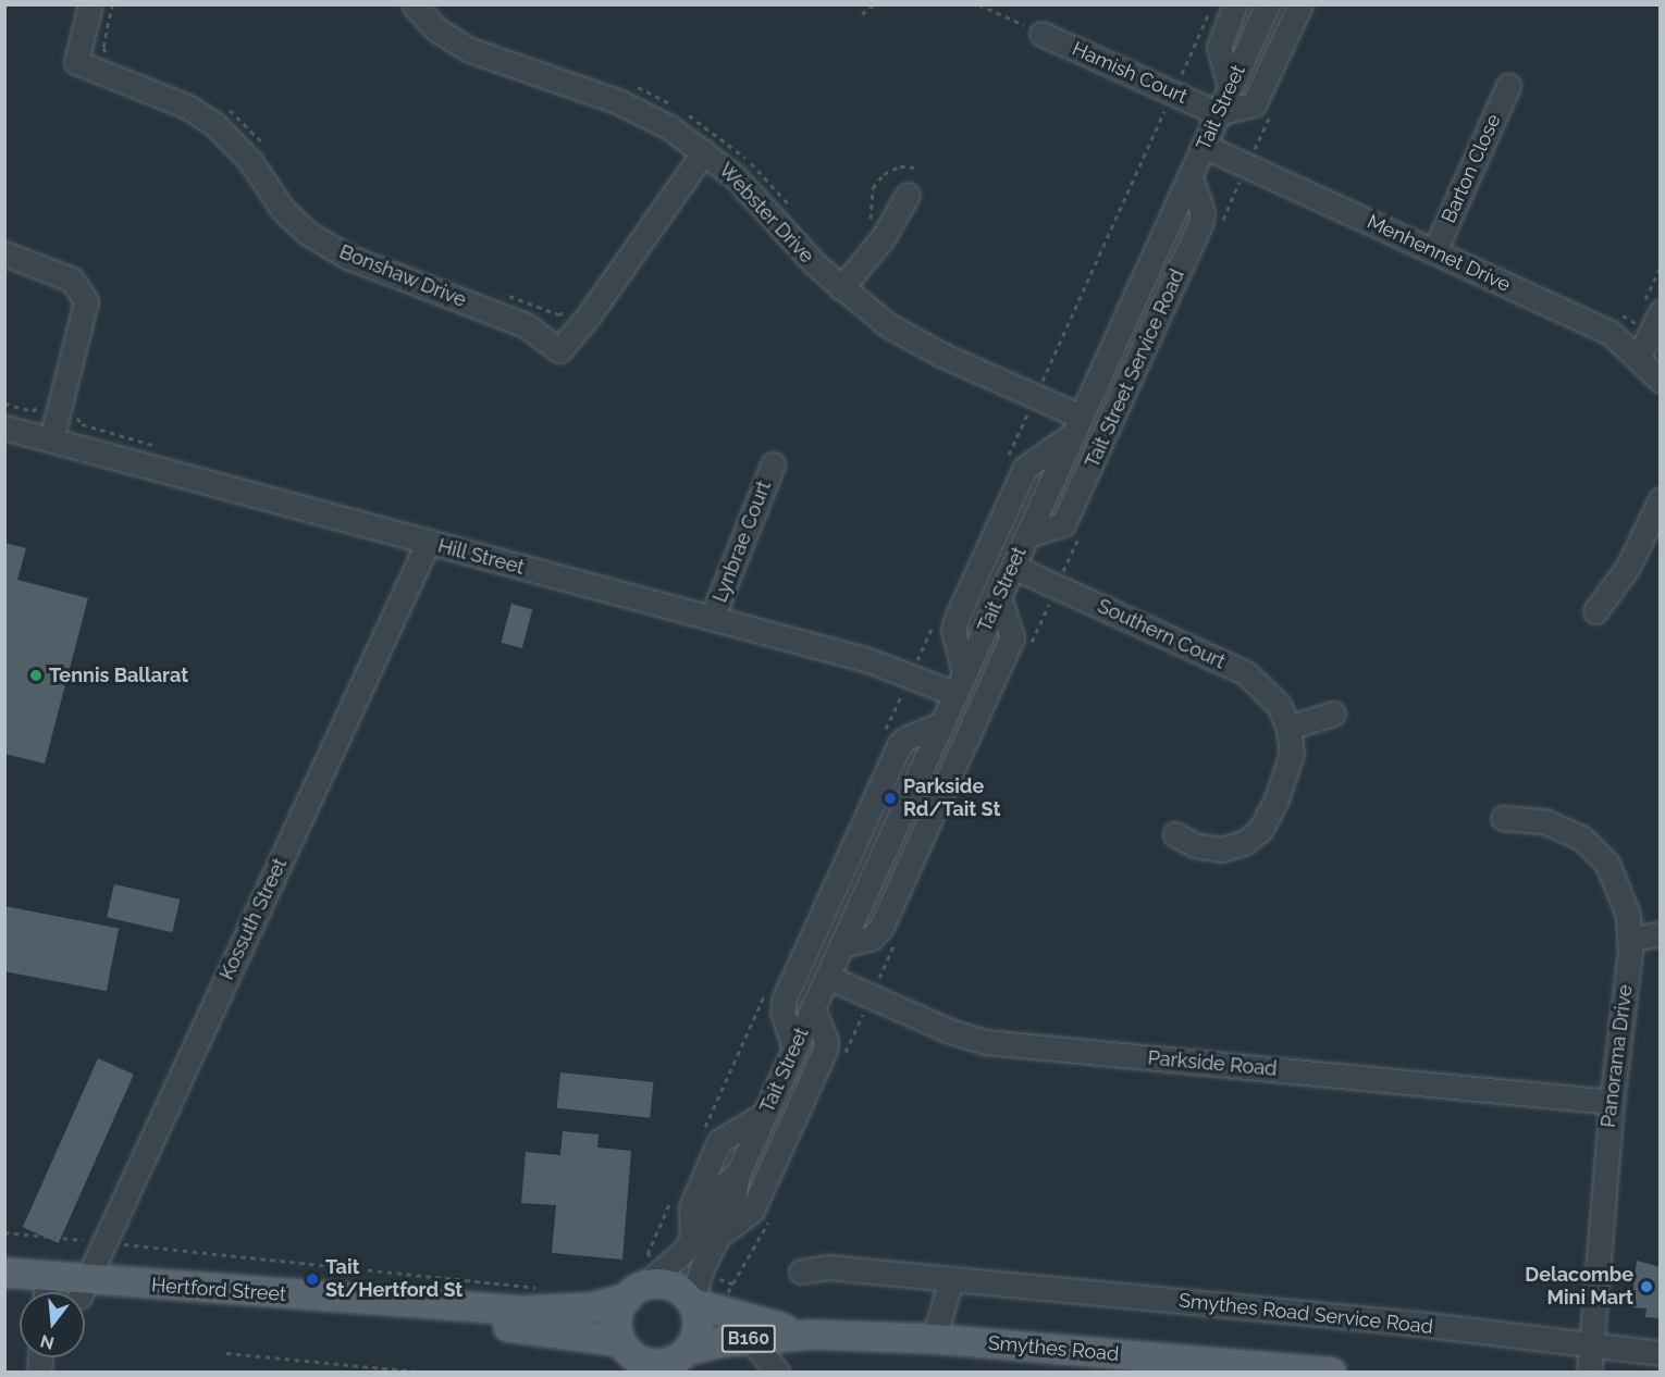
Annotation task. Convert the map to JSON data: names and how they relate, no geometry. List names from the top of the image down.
{
  "streets": {
    "main road": ["Hertford Street", "B160", "Smythes Road"],
    "street": [
      "Hamish Court",
      "Tait Street",
      "Barton Close",
      "Webster Drive",
      "Menhennet Drive",
      "Bonshaw Drive",
      "Tait Street Service Road",
      "Lynbrae Court",
      "Hill Street",
      "Southern Court",
      "Kossuth Street",
      "Panorama Drive",
      "Parkside Road",
      "Smythes Road Service Road"
    ]
  },
  "crossings": [
    ["Hamish Court", "Tait Street"],
    ["Tait Street", "Webster Drive"],
    ["Tait Street", "Menhennet Drive"],
    ["Tait Street", "Tait Street Service Road"],
    ["Tait Street", "Hill Street"],
    ["Tait Street", "Southern Court"],
    ["Tait Street", "Parkside Road"],
    ["Tait Street", "Hertford Street"],
    ["Tait Street", "B160"],
    ["Tait Street", "Smythes Road"],
    ["Barton Close", "Menhennet Drive"],
    ["Webster Drive", "Bonshaw Drive"],
    ["Lynbrae Court", "Hill Street"],
    ["Hill Street", "Kossuth Street"],
    ["Kossuth Street", "Hertford Street"],
    ["Panorama Drive", "Parkside Road"],
    ["Panorama Drive", "Smythes Road Service Road"],
    ["Hertford Street", "B160"],
    ["Hertford Street", "Smythes Road"],
    ["B160", "Smythes Road"]
  ],
  "places": [
    "Tennis Ballarat",
    "Parkside Rd/Tait St",
    "Tait St/Hertford St",
    "Delacombe Mini Mart"
  ],
  "north": "bottom"
}
